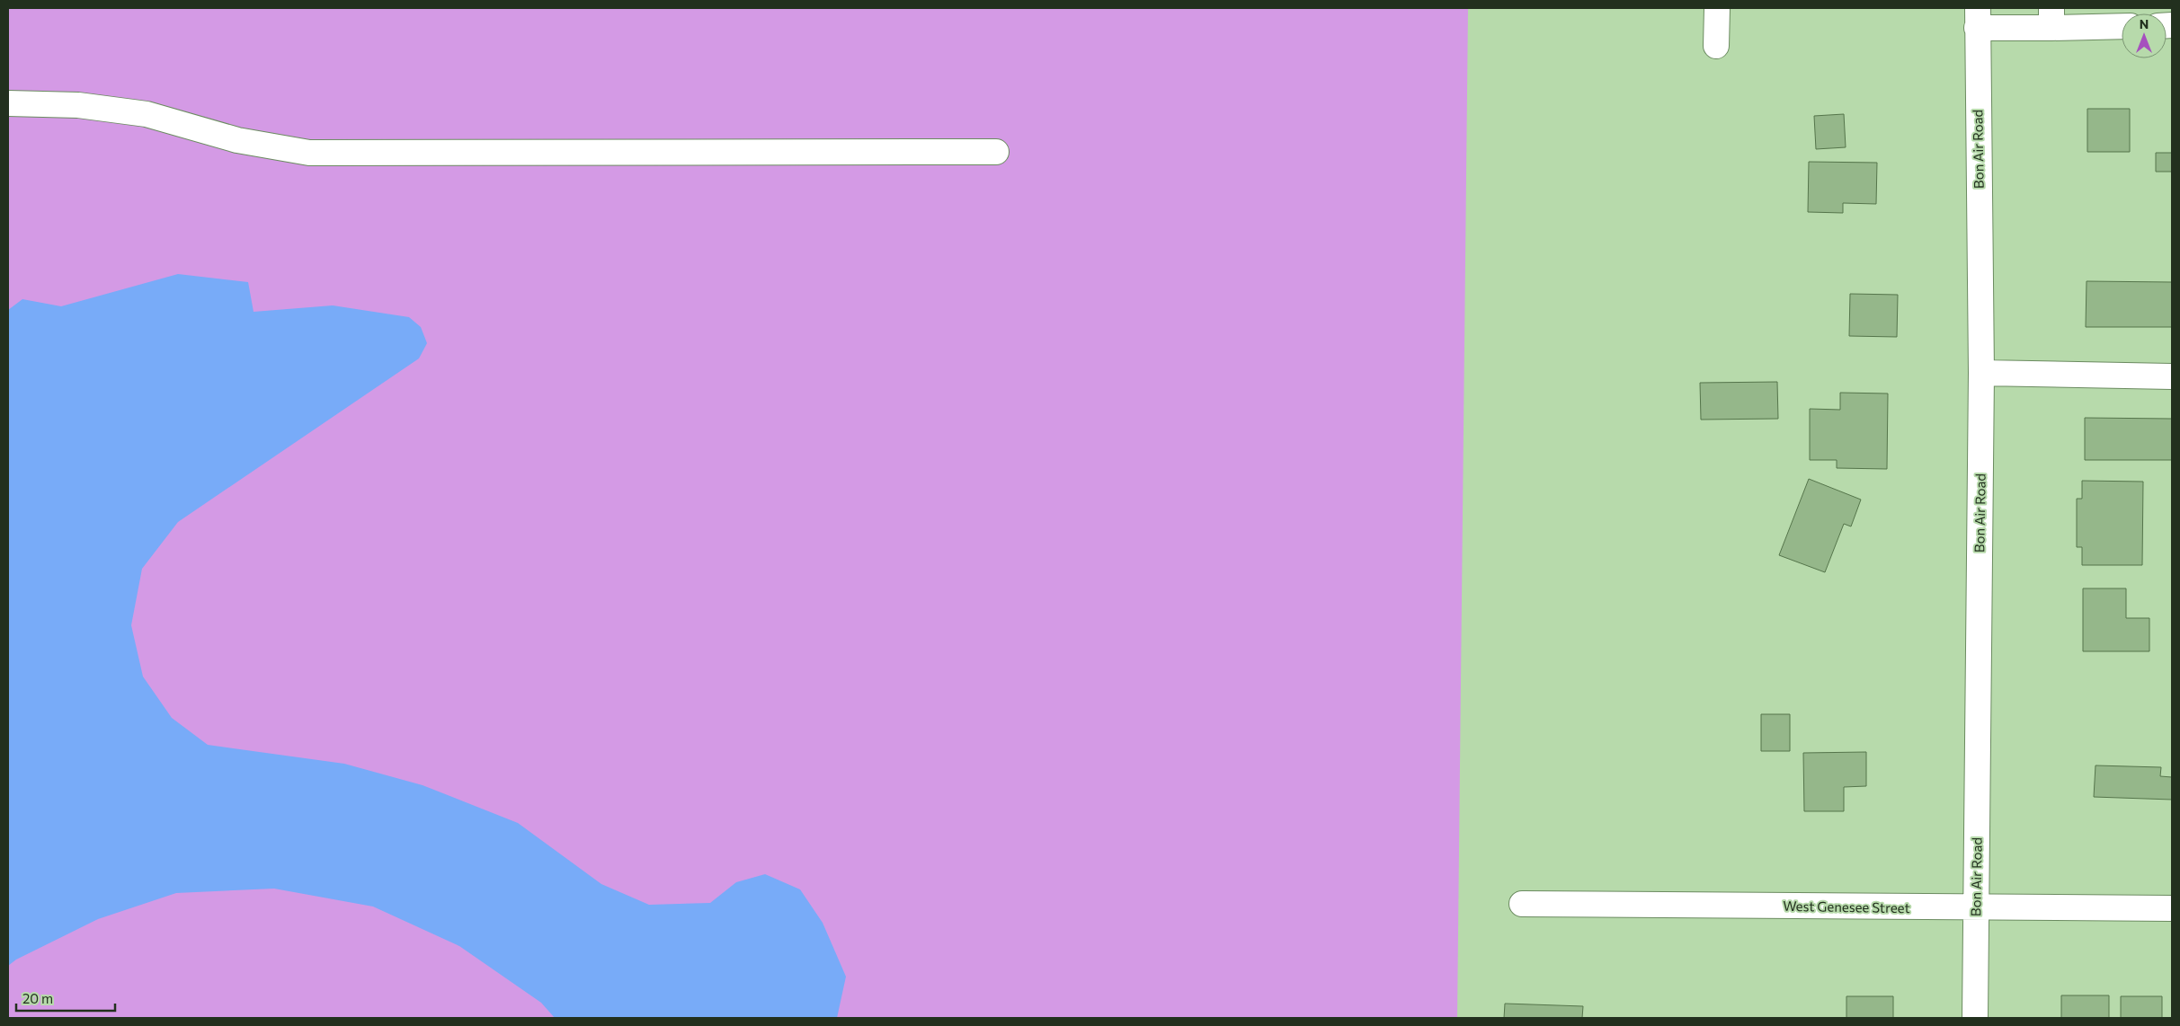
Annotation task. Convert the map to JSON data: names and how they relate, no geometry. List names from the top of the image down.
{
  "streets": {
    "street": ["Bon Air Road", "West Genesee Street"]
  },
  "crossings": [
    ["Bon Air Road", "West Genesee Street"]
  ],
  "scale_bar": "20 m",
  "north": "top"
}
